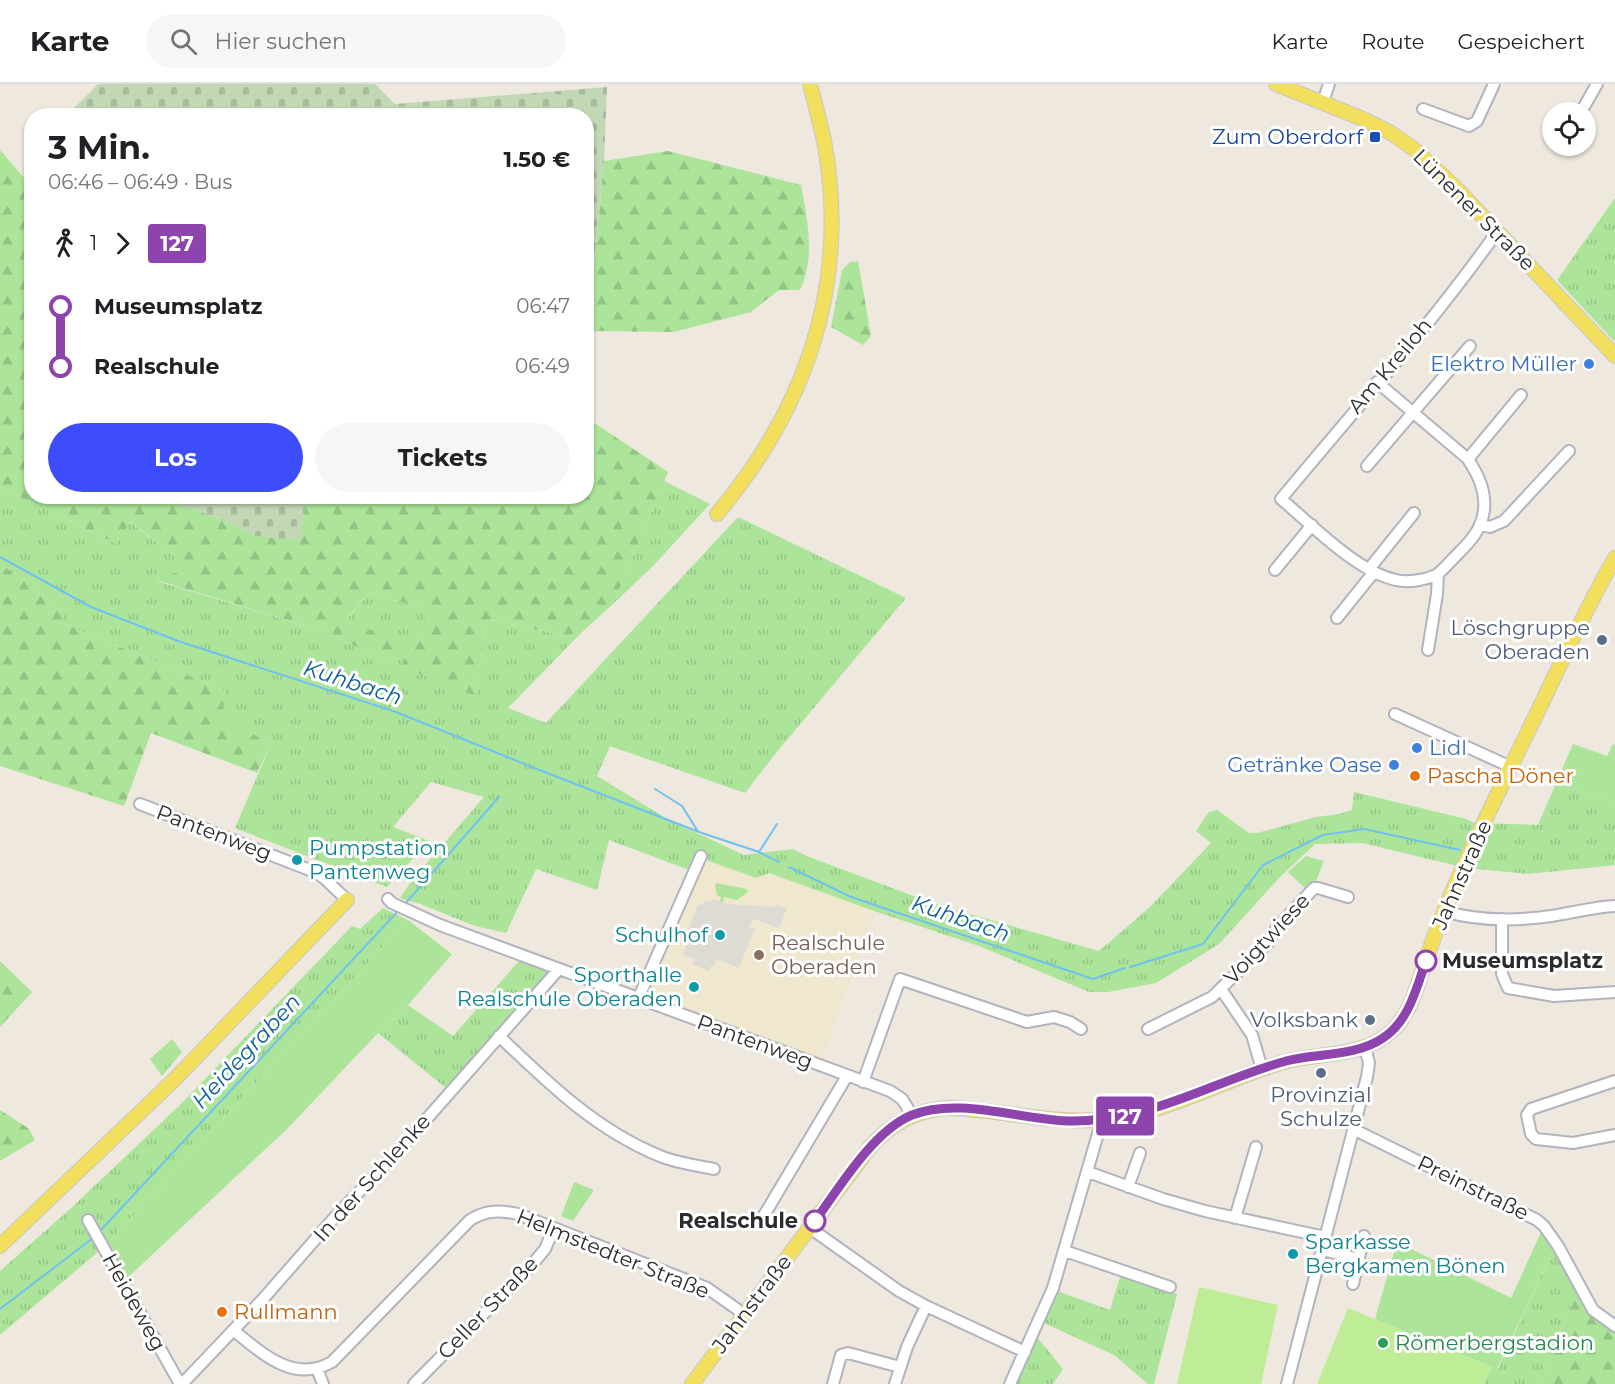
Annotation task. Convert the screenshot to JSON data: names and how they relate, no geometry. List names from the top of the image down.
{
  "streets": {
    "main road": ["Lünener Straße", "Jahnstraße"],
    "street": [
      "Am Kreiloh",
      "Pantenweg",
      "Voigtwiese",
      "In der Schlenke",
      "Preinstraße",
      "Helmstedter Straße",
      "Heideweg",
      "Celler Straße"
    ]
  },
  "crossings": [
    ["Lünener Straße", "Am Kreiloh"],
    ["Pantenweg", "Jahnstraße"],
    ["Pantenweg", "In der Schlenke"],
    ["Jahnstraße", "Voigtwiese"],
    ["Jahnstraße", "Helmstedter Straße"],
    ["In der Schlenke", "Heideweg"],
    ["Helmstedter Straße", "Celler Straße"]
  ],
  "water": ["Kuhbach", "Heidegraben"],
  "places": {
    "transit": ["Zum Oberdorf"],
    "other": [
      "Elektro Müller",
      "Löschgruppe Oberaden",
      "Lidl",
      "Getränke Oase",
      "Pascha Döner",
      "Pumpstation Pantenweg",
      "Schulhof",
      "Realschule Oberaden",
      "Museumsplatz",
      "Sporthalle Realschule Oberaden",
      "Volksbank",
      "Provinzial Schulze",
      "Realschule",
      "Sparkasse Bergkamen Bönen",
      "Rullmann",
      "Römerbergstadion"
    ]
  },
  "lines": ["bus line 127"],
  "page": {
    "header": "Karte",
    "search": "Hier suchen",
    "nav": ["Karte", "Route", "Gespeichert"],
    "on_map": "127",
    "heading": ["3 Min.", "06:46 – 06:49 · Bus", "1.50 €"],
    "legs": ["1", "127"],
    "list": [
      {
        "name": "Museumsplatz",
        "value": "06:47"
      },
      {
        "name": "Realschule",
        "value": "06:49"
      }
    ],
    "buttons": ["Los", "Tickets"]
  }
}
